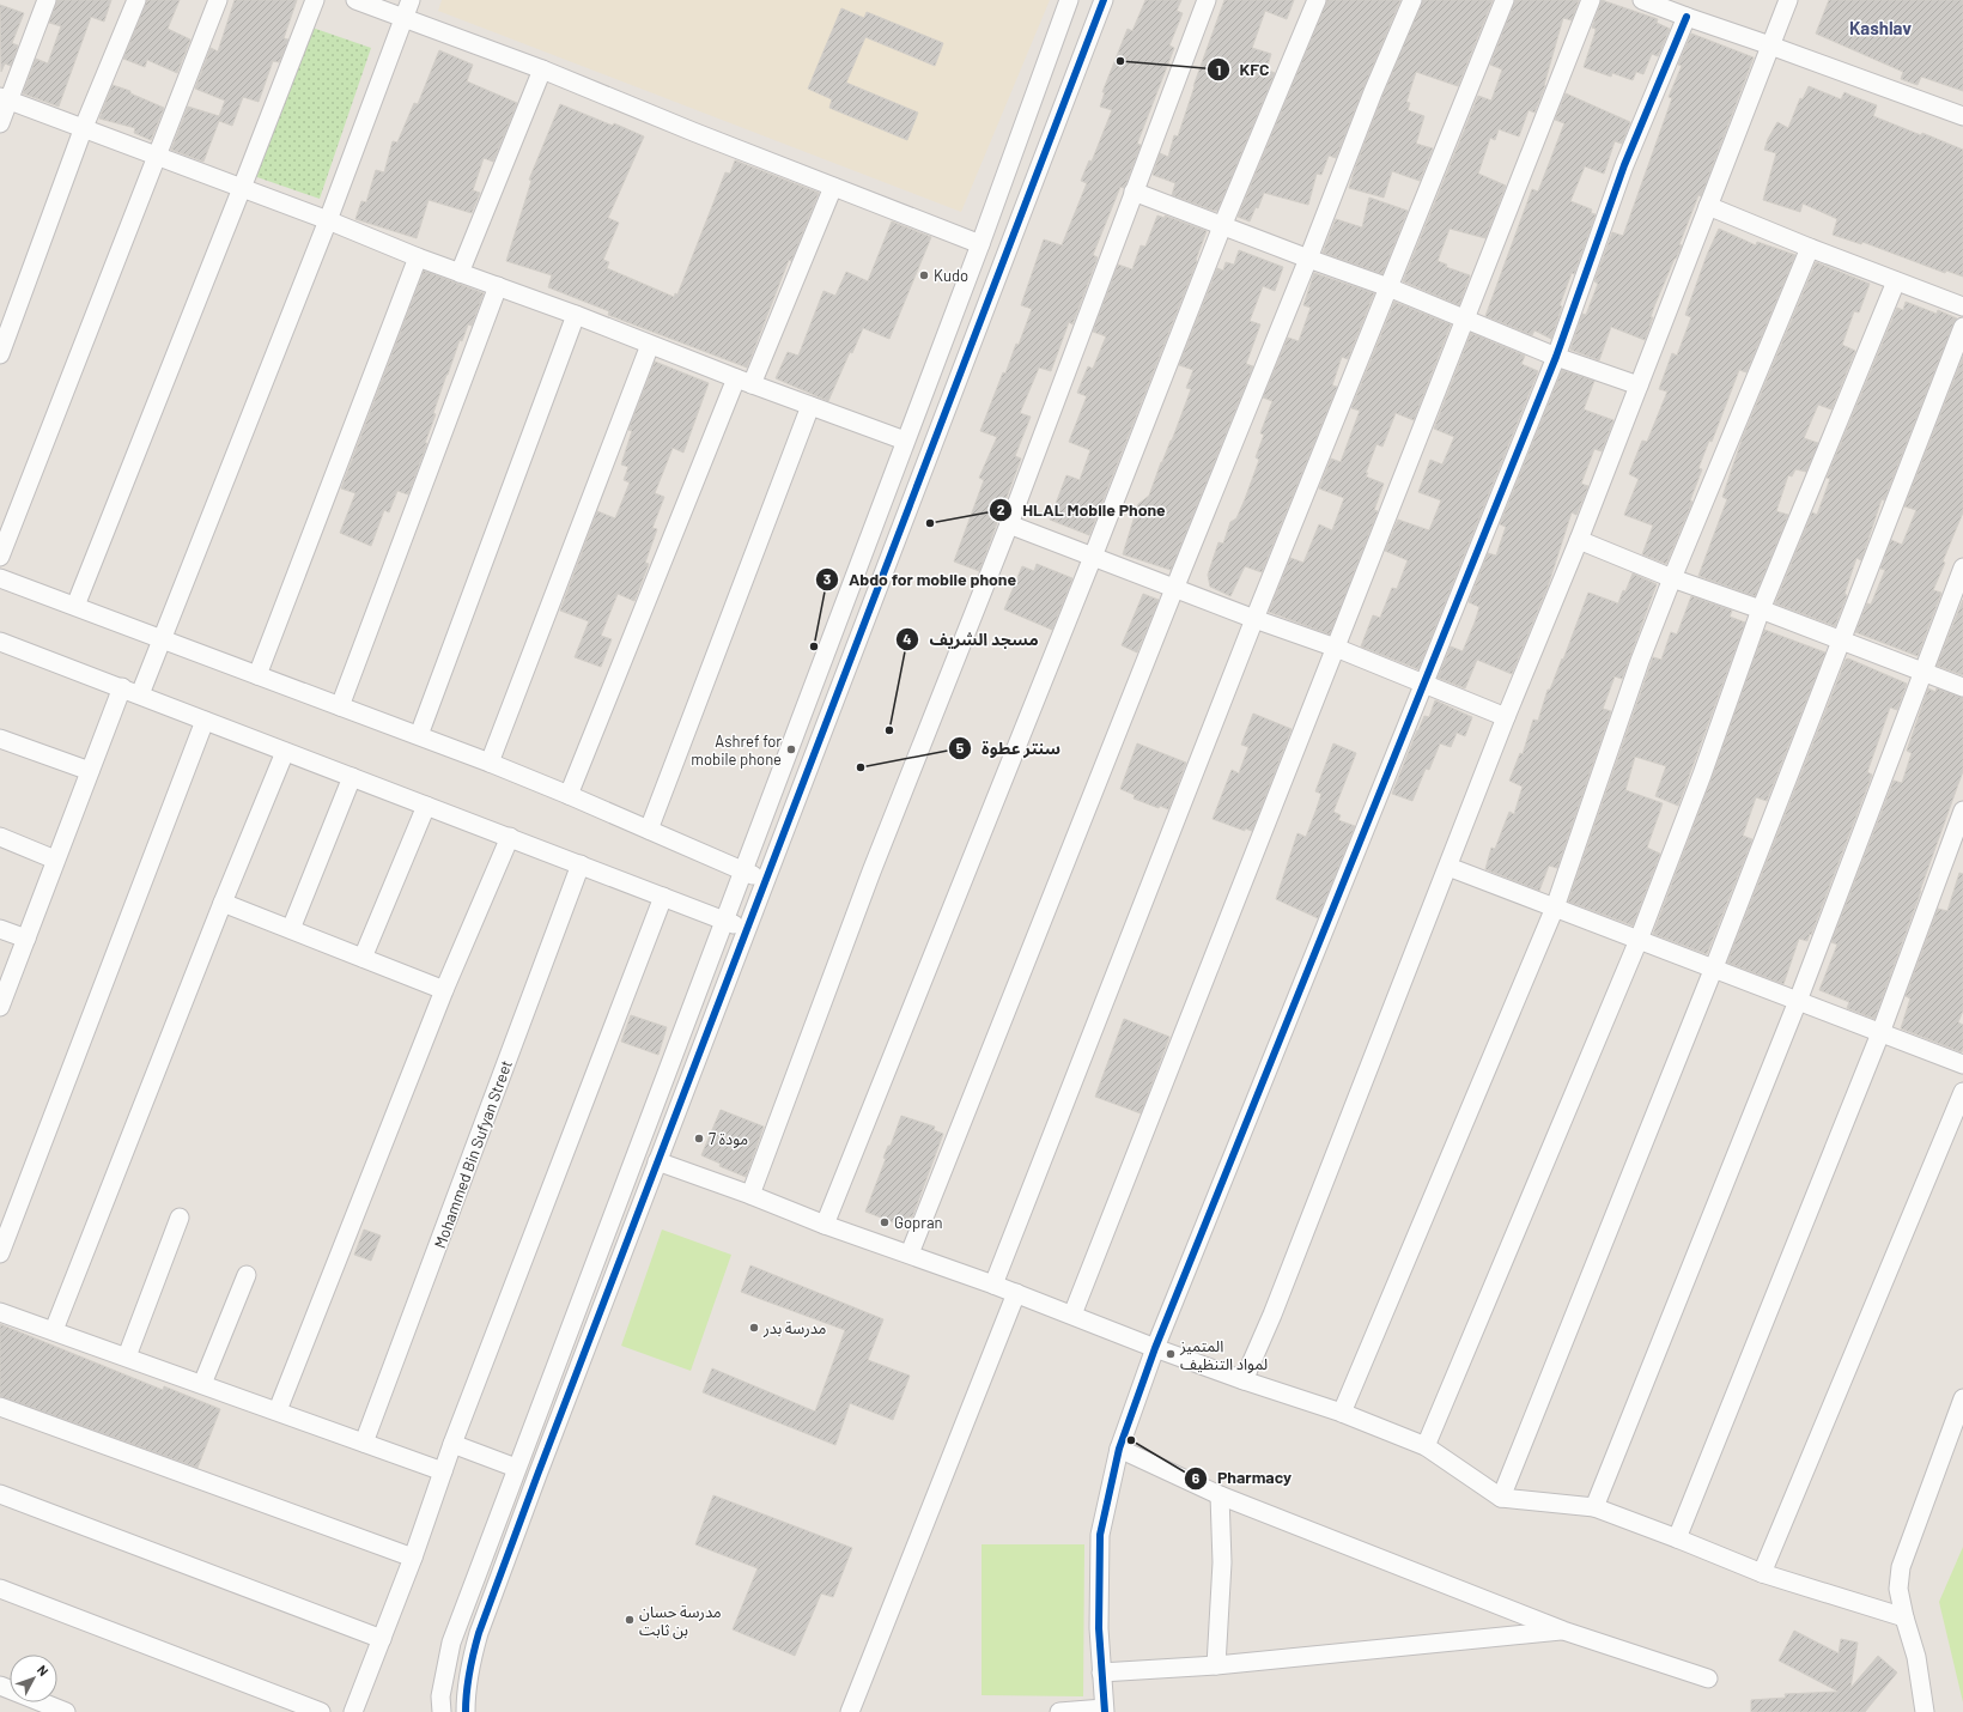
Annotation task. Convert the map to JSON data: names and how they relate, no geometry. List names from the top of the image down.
{
  "streets": {
    "street": ["Mohammed Bin Sufyan Street"]
  },
  "districts": ["Kashlav"],
  "places": [
    "KFC",
    "Kudo",
    "HLAL Mobile Phone",
    "Abdo for mobile phone",
    "مسجد الشريف",
    "Ashref for mobile phone",
    "سنتر عطوة",
    "مودة 7",
    "Gopran",
    "مدرسة بدر",
    "المتميز لمواد التنظيف",
    "Pharmacy",
    "مدرسة حسان بن ثابت"
  ],
  "north": "top right"
}
